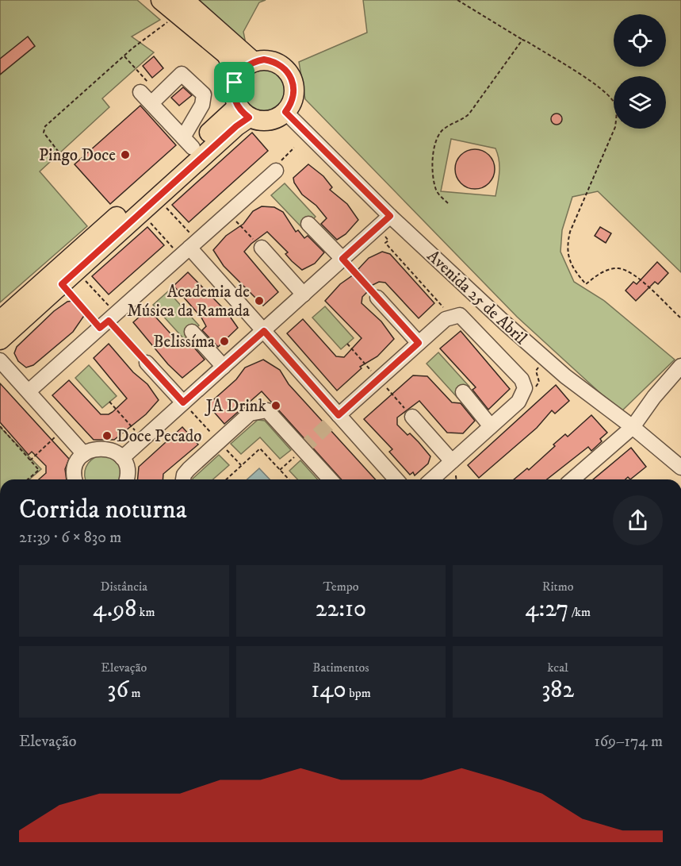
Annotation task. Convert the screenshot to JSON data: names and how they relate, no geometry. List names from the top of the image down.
{
  "streets": {
    "street": ["Avenida 25 de Abril"]
  },
  "places": [
    "Pingo Doce",
    "Academia de Música da Ramada",
    "Belissíma",
    "JA Drink",
    "Doce Pecado"
  ],
  "page": {
    "heading": ["Corrida noturna", "21:39 · 6 × 830 m"],
    "stats": [
      ["Distância", "4.98 km"],
      ["Tempo", "22:10"],
      ["Ritmo", "4:27 /km"],
      ["Elevação", "36 m"],
      ["Batimentos", "140 bpm"],
      ["kcal", "382"]
    ],
    "chart": ["Elevação", "169–174 m"]
  }
}
